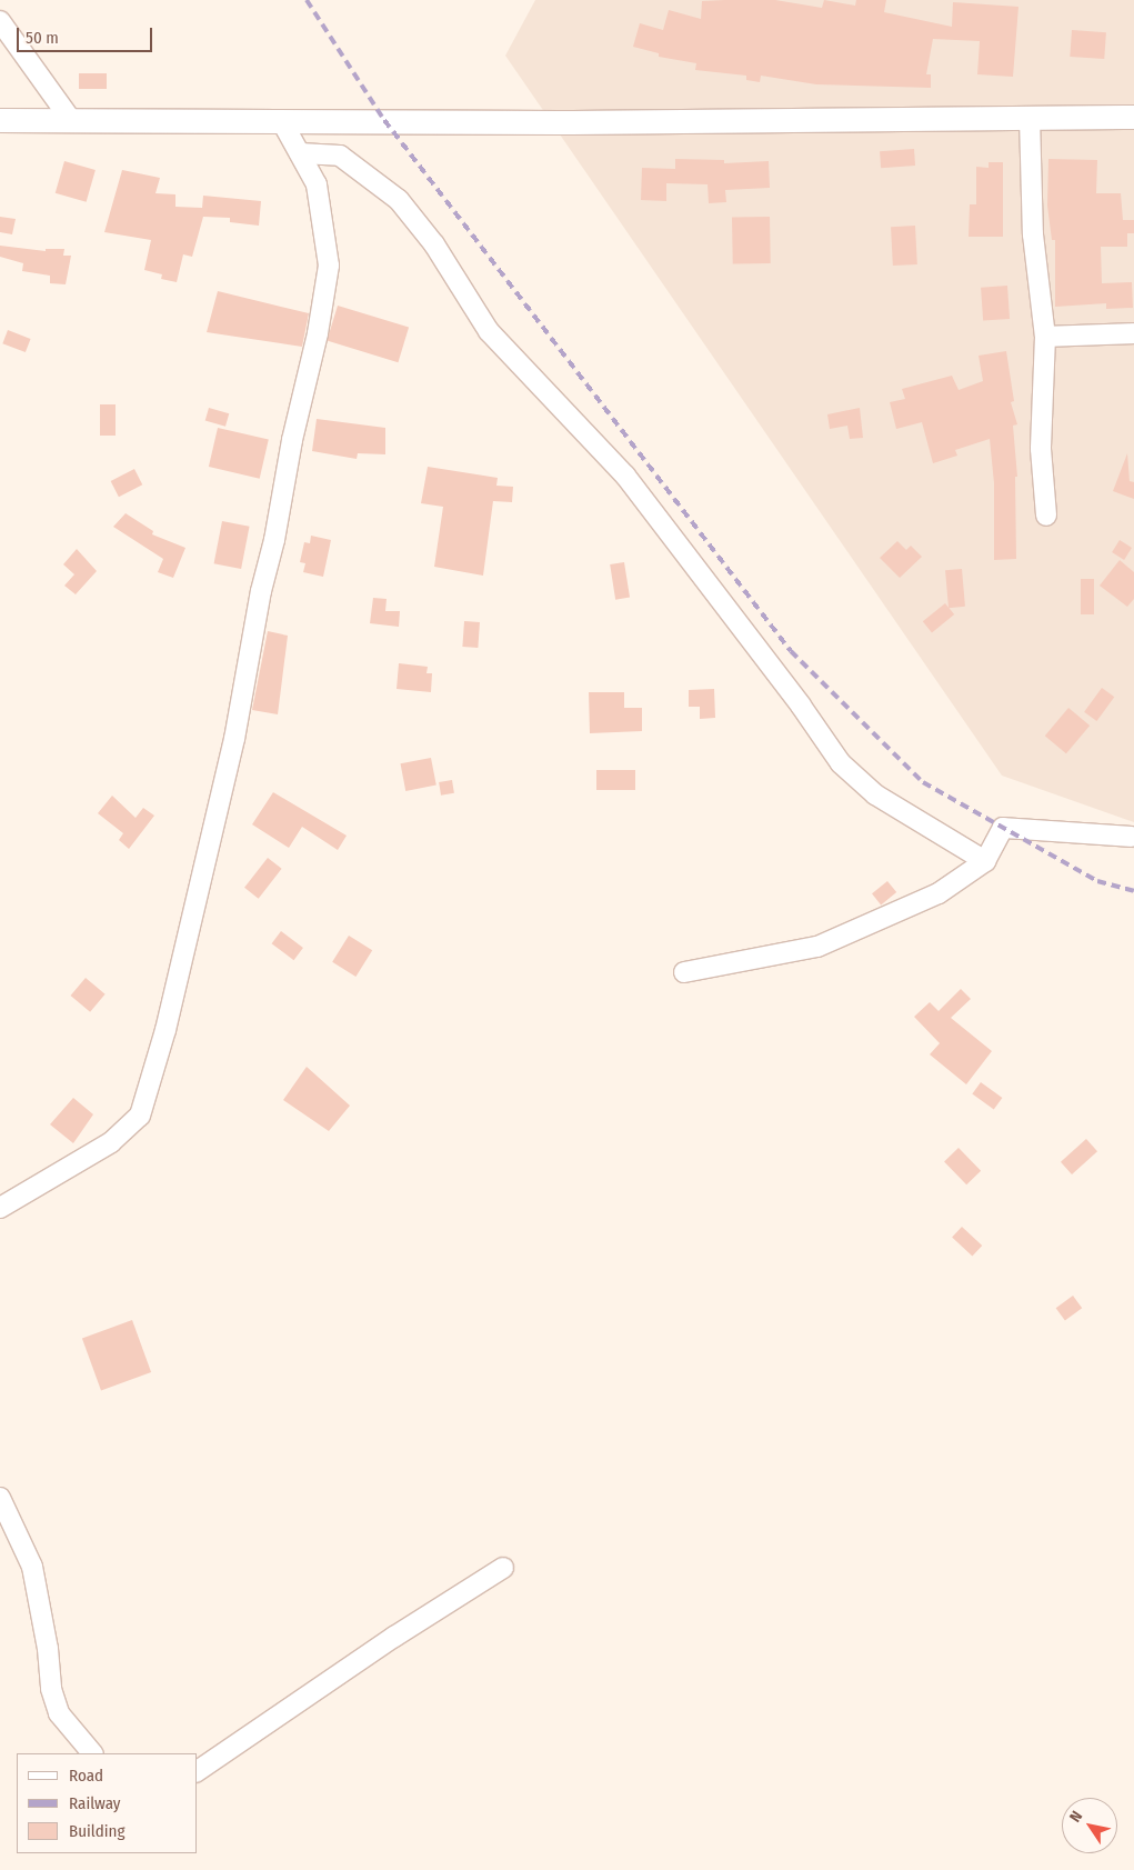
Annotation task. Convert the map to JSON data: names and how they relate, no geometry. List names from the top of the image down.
{
  "legend": ["Road", "Railway", "Building"],
  "scale_bar": "50 m",
  "north": "top left"
}
